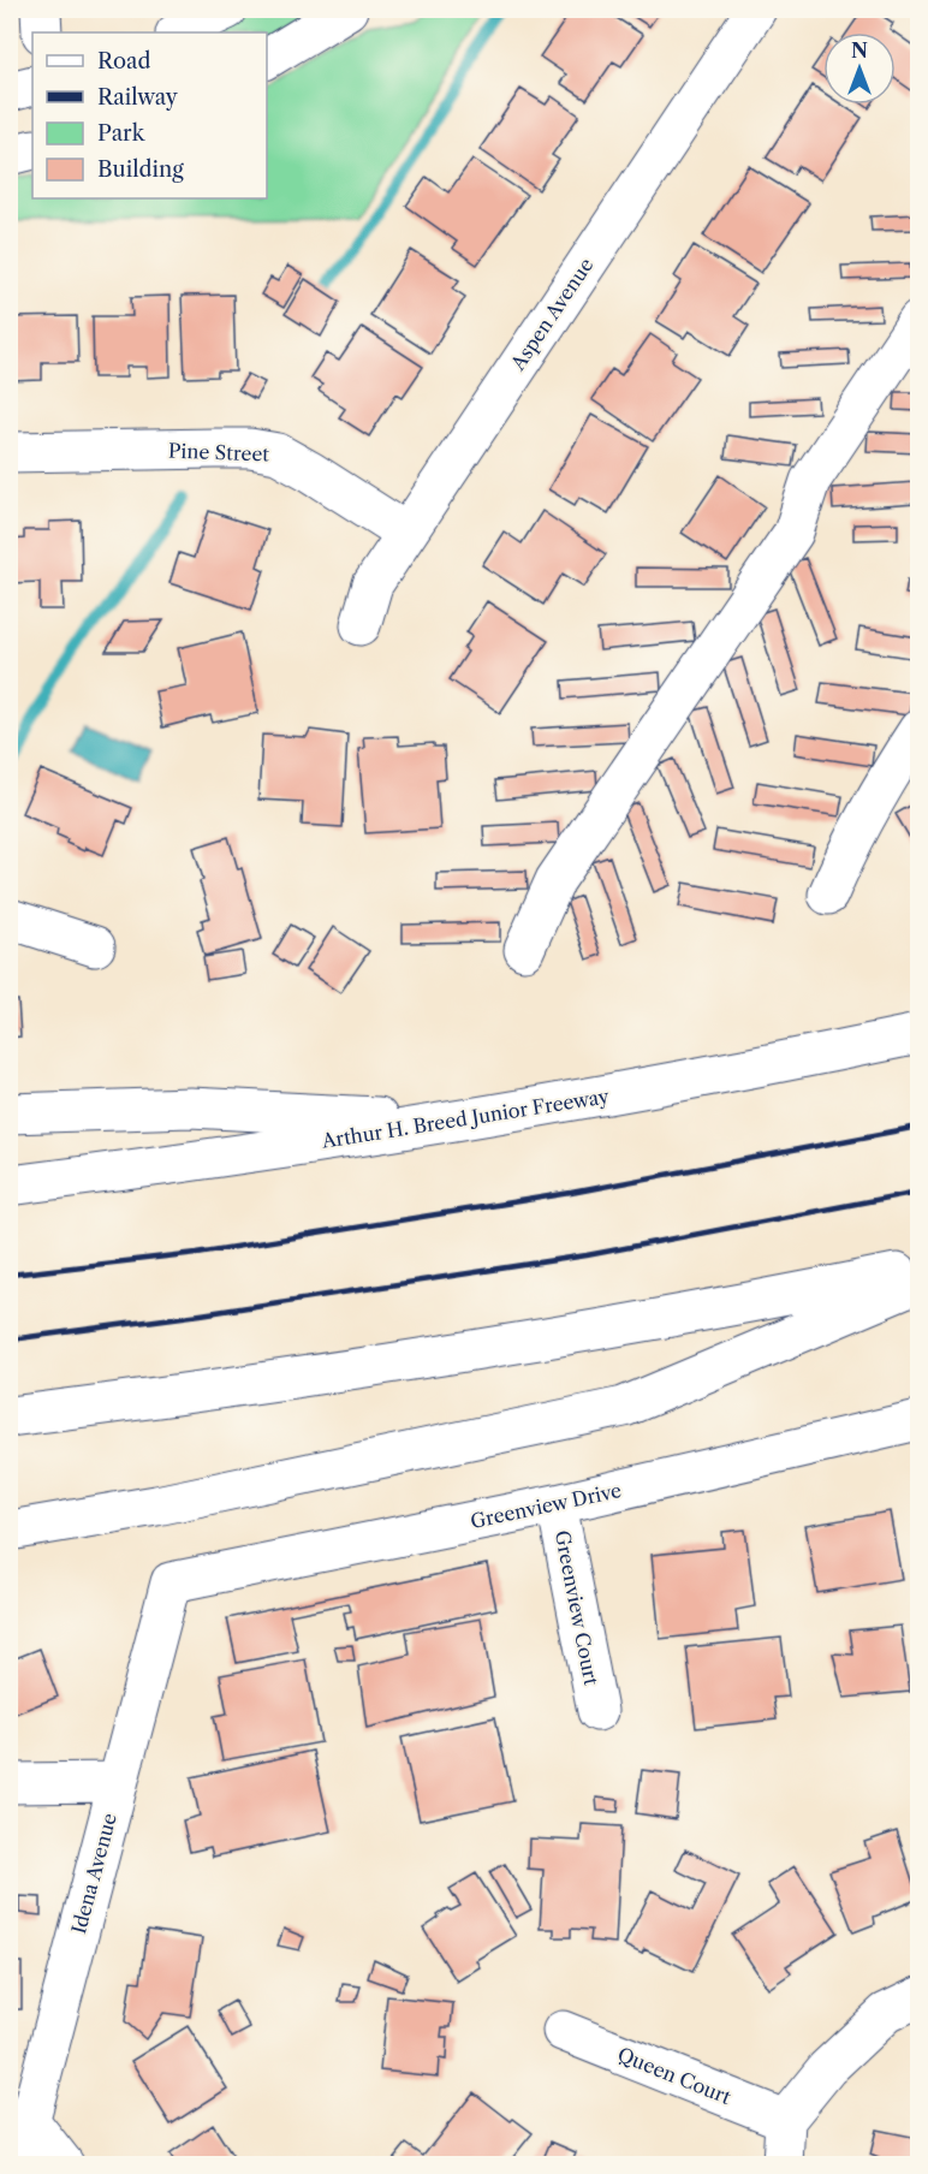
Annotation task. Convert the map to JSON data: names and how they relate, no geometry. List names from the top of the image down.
{
  "streets": {
    "main road": [
      "Aspen Avenue",
      "Pine Street",
      "Arthur H. Breed Junior Freeway",
      "Greenview Drive",
      "Greenview Court",
      "Idena Avenue",
      "Queen Court"
    ]
  },
  "crossings": [
    ["Aspen Avenue", "Pine Street"],
    ["Greenview Drive", "Greenview Court"],
    ["Greenview Drive", "Idena Avenue"]
  ],
  "legend": [
    "Road",
    "Railway",
    "Park",
    "Building"
  ],
  "north": "top"
}
